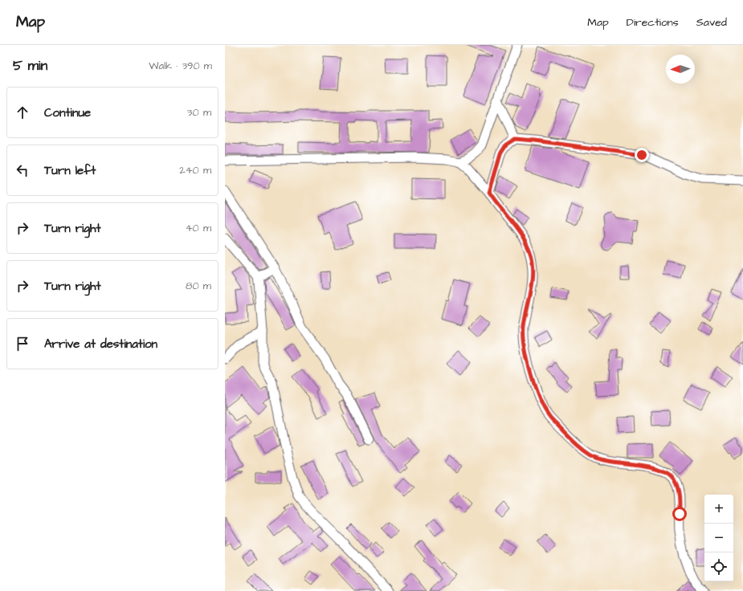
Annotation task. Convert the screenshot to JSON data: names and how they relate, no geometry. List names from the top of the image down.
{
  "north": "left",
  "page": {
    "header": "Map",
    "nav": ["Map", "Directions", "Saved"],
    "heading": ["5 min", "Walk · 390 m"],
    "list": [
      ["Continue", "30 m"],
      ["Turn left", "240 m"],
      ["Turn right", "40 m"],
      ["Turn right", "80 m"],
      "Arrive at destination"
    ],
    "map_buttons": ["+", "−"]
  }
}
